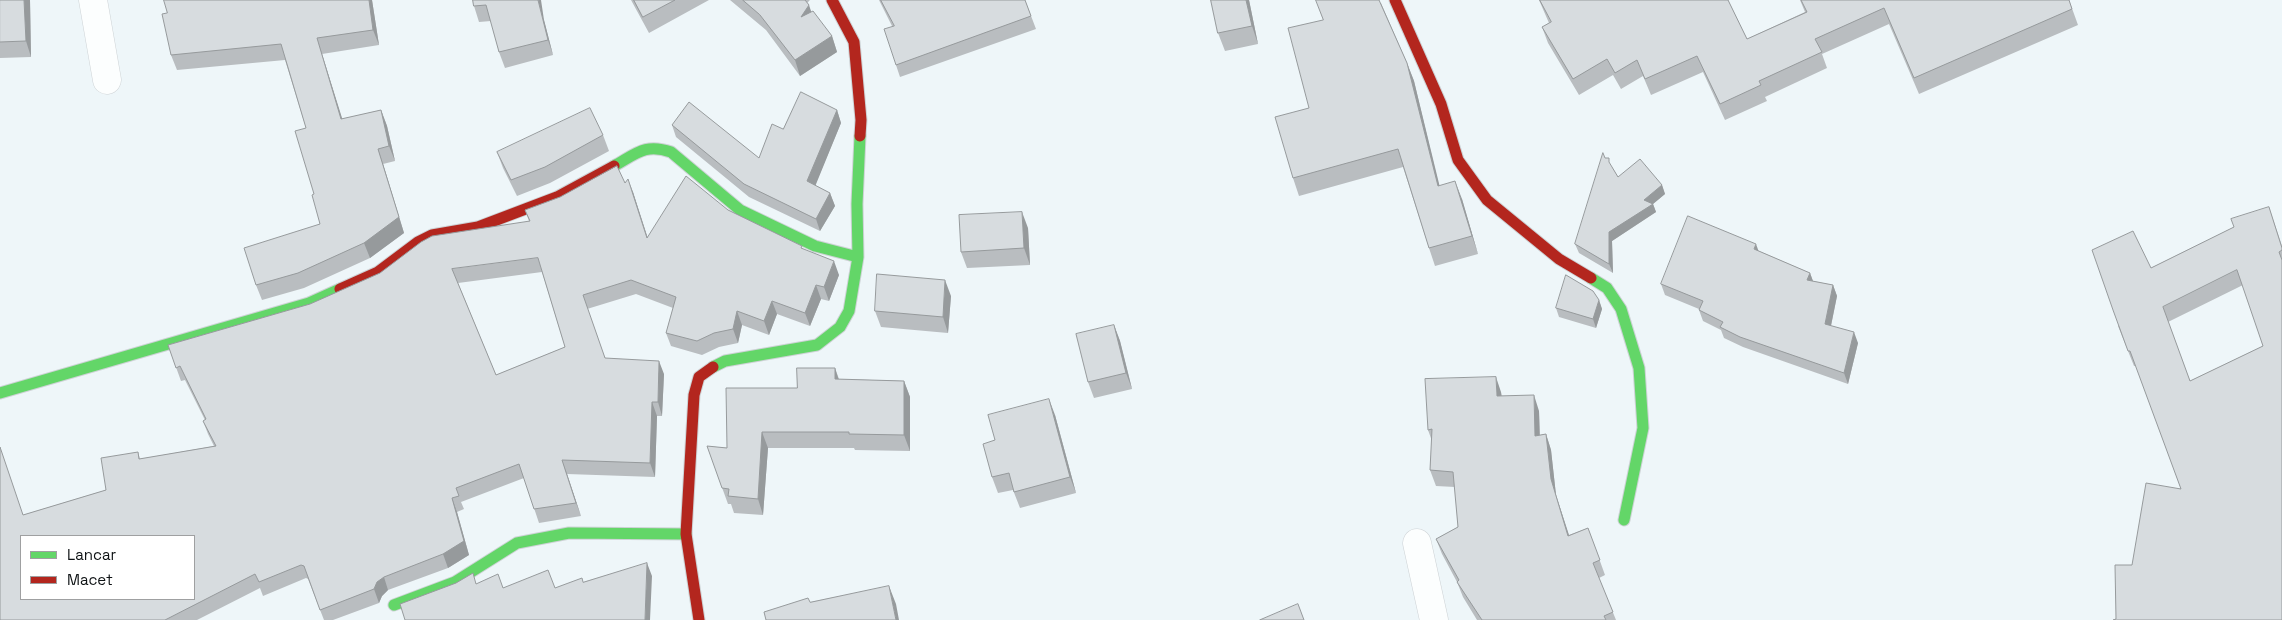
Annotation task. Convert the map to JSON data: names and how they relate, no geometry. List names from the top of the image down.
{
  "legend": ["Lancar", "Macet"]
}
